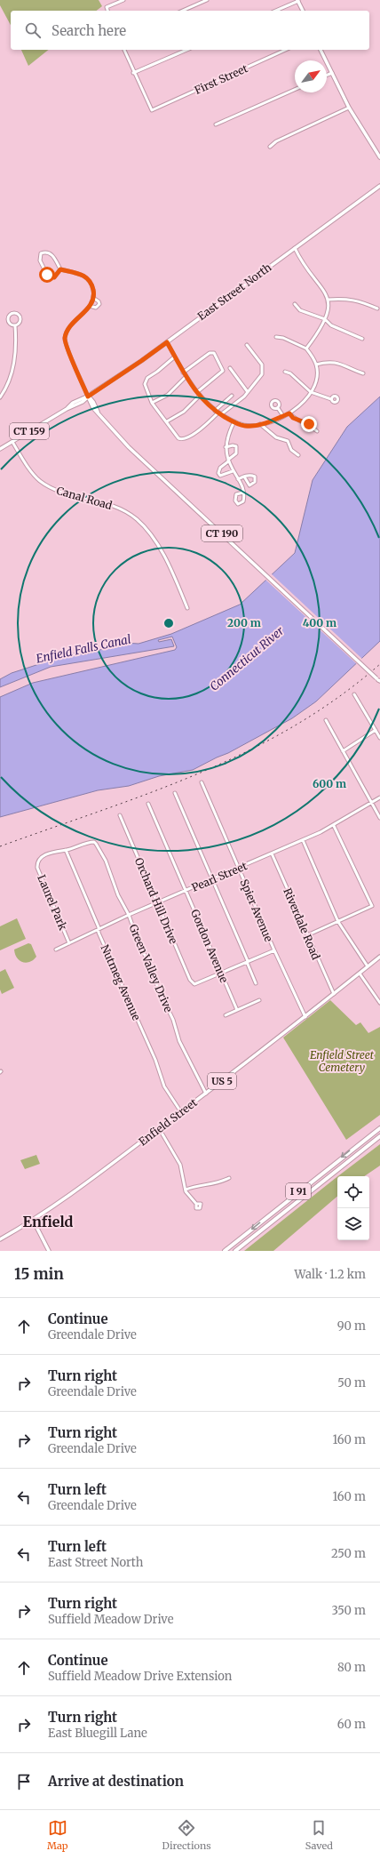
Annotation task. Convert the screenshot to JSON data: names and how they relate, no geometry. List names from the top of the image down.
{
  "streets": {
    "highway": ["I 91"],
    "main road": [
      "East Street North",
      "CT 159",
      "CT 190",
      "US 5",
      "Enfield Street"
    ],
    "street": [
      "First Street",
      "Canal Road",
      "Pearl Street",
      "Orchard Hill Drive",
      "Laurel Park",
      "Spier Avenue",
      "Riverdale Road",
      "Gordon Avenue",
      "Green Valley Drive",
      "Nutmeg Avenue"
    ]
  },
  "crossings": [
    ["East Street North", "Canal Road"],
    ["East Street North", "CT 190"],
    ["Pearl Street", "Orchard Hill Drive"],
    ["Pearl Street", "Laurel Park"],
    ["Pearl Street", "Spier Avenue"],
    ["Pearl Street", "Riverdale Road"],
    ["Pearl Street", "Gordon Avenue"],
    ["Pearl Street", "Green Valley Drive"],
    ["Pearl Street", "Nutmeg Avenue"],
    ["Orchard Hill Drive", "Gordon Avenue"],
    ["Laurel Park", "Green Valley Drive"],
    ["Laurel Park", "Nutmeg Avenue"],
    ["Spier Avenue", "Enfield Street"],
    ["Riverdale Road", "Enfield Street"],
    ["Green Valley Drive", "Enfield Street"],
    ["Nutmeg Avenue", "Enfield Street"]
  ],
  "districts": ["Enfield"],
  "water": ["Enfield Falls Canal", "Connecticut River"],
  "parks": ["Enfield Street Cemetery"],
  "north": "top right",
  "page": {
    "search": "Search here",
    "heading": ["15 min", "Walk · 1.2 km"],
    "list": [
      ["Continue", "Greendale Drive", "90 m"],
      ["Turn right", "Greendale Drive", "50 m"],
      ["Turn right", "Greendale Drive", "160 m"],
      ["Turn left", "Greendale Drive", "160 m"],
      ["Turn left", "East Street North", "250 m"],
      ["Turn right", "Suffield Meadow Drive", "350 m"],
      ["Continue", "Suffield Meadow Drive Extension", "80 m"],
      ["Turn right", "East Bluegill Lane", "60 m"],
      "Arrive at destination"
    ],
    "nav": ["Map", "Directions", "Saved"]
  },
  "rings": ["200 m", "400 m", "600 m"]
}
